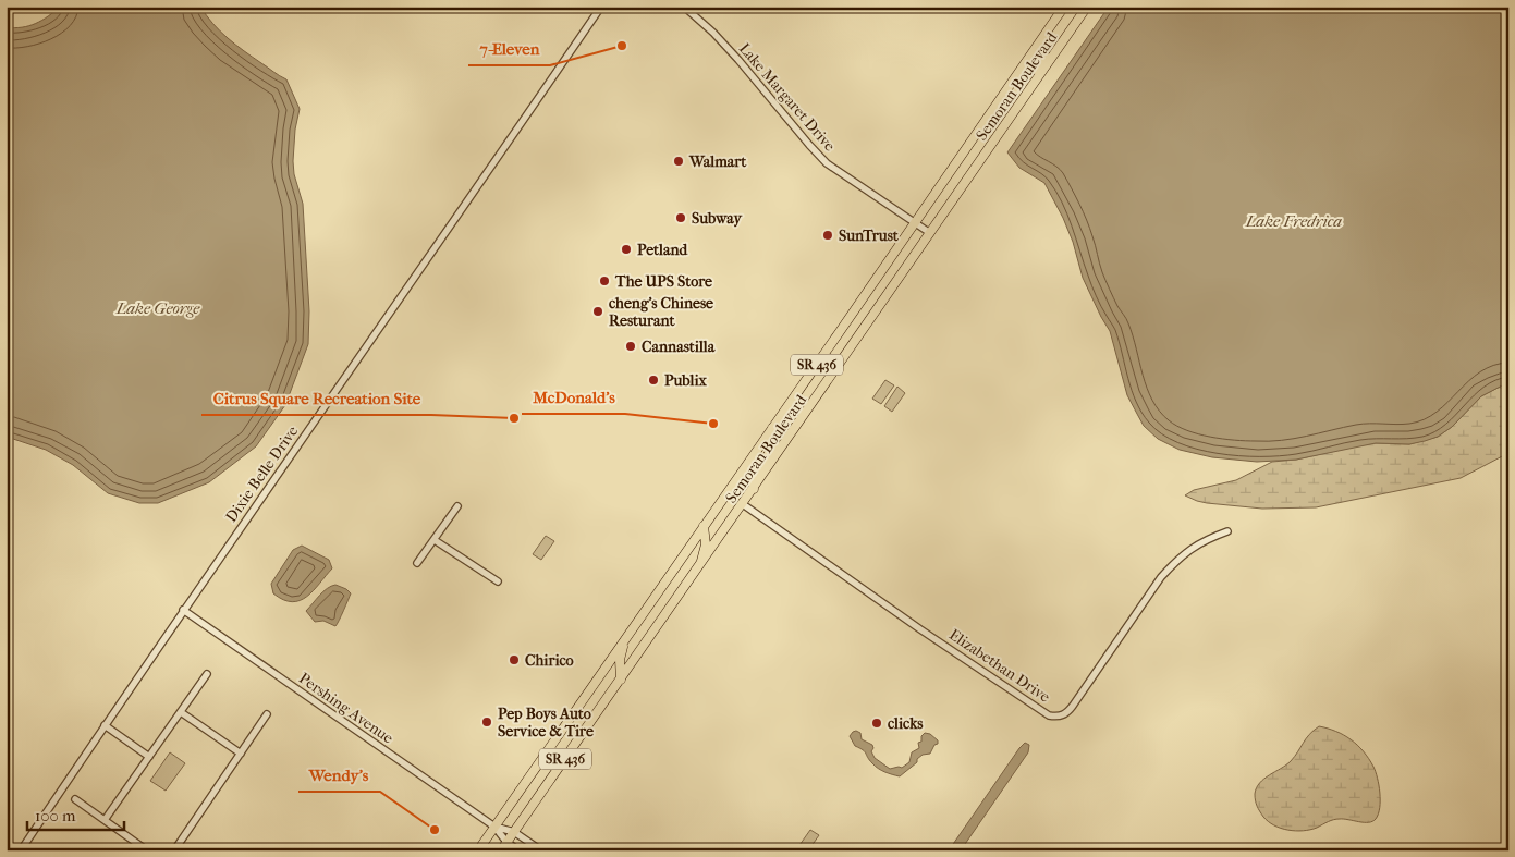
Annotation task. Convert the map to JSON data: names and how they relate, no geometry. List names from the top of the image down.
{
  "streets": {
    "main road": ["Semoran Boulevard", "SR 436"],
    "street": [
      "Lake Margaret Drive",
      "Dixie Belle Drive",
      "Elizabethan Drive",
      "Pershing Avenue"
    ]
  },
  "crossings": [
    ["Semoran Boulevard", "Lake Margaret Drive"],
    ["Semoran Boulevard", "Elizabethan Drive"],
    ["Semoran Boulevard", "Pershing Avenue"],
    ["Dixie Belle Drive", "Pershing Avenue"]
  ],
  "water": ["Lake Fredrica", "Lake George"],
  "places": [
    "7-Eleven",
    "Walmart",
    "Subway",
    "SunTrust",
    "Petland",
    "The UPS Store",
    "cheng's Chinese Resturant",
    "Cannastilla",
    "Publix",
    "Citrus Square Recreation Site",
    "McDonald's",
    "Chirico",
    "Pep Boys Auto Service & Tire",
    "clicks",
    "Wendy's"
  ],
  "scale_bar": "100 m"
}
